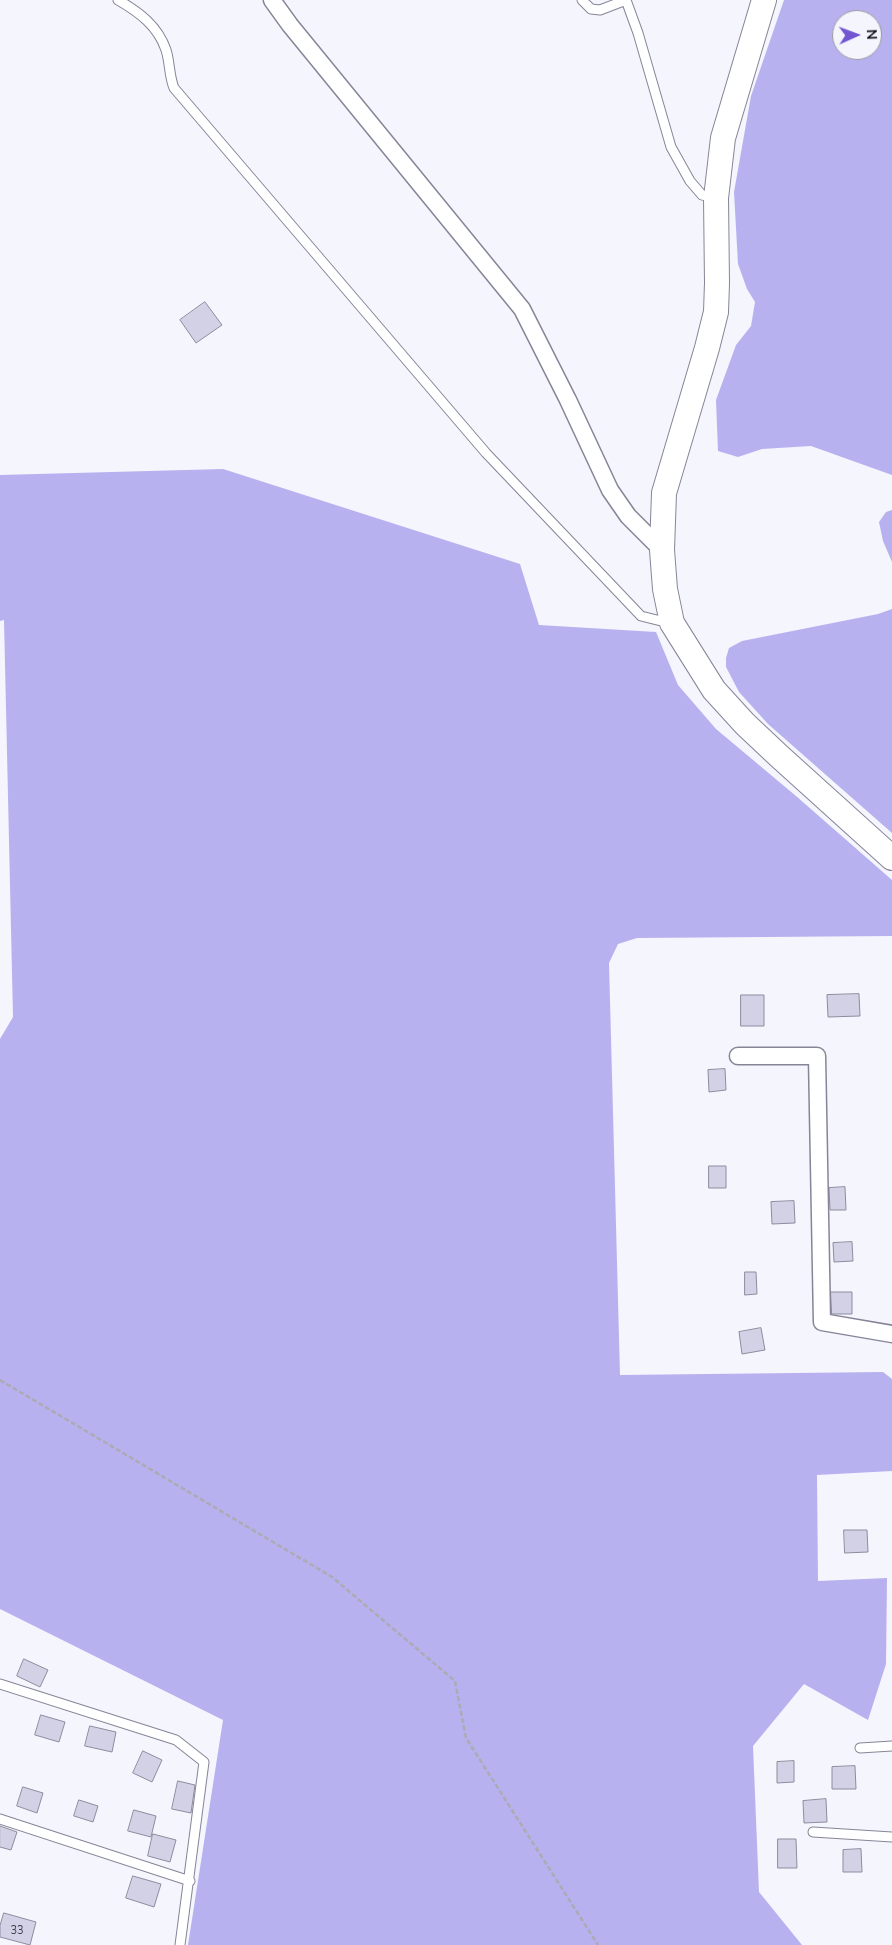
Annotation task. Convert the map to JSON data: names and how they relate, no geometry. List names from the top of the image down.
{
  "house_numbers": ["33"],
  "north": "right"
}
